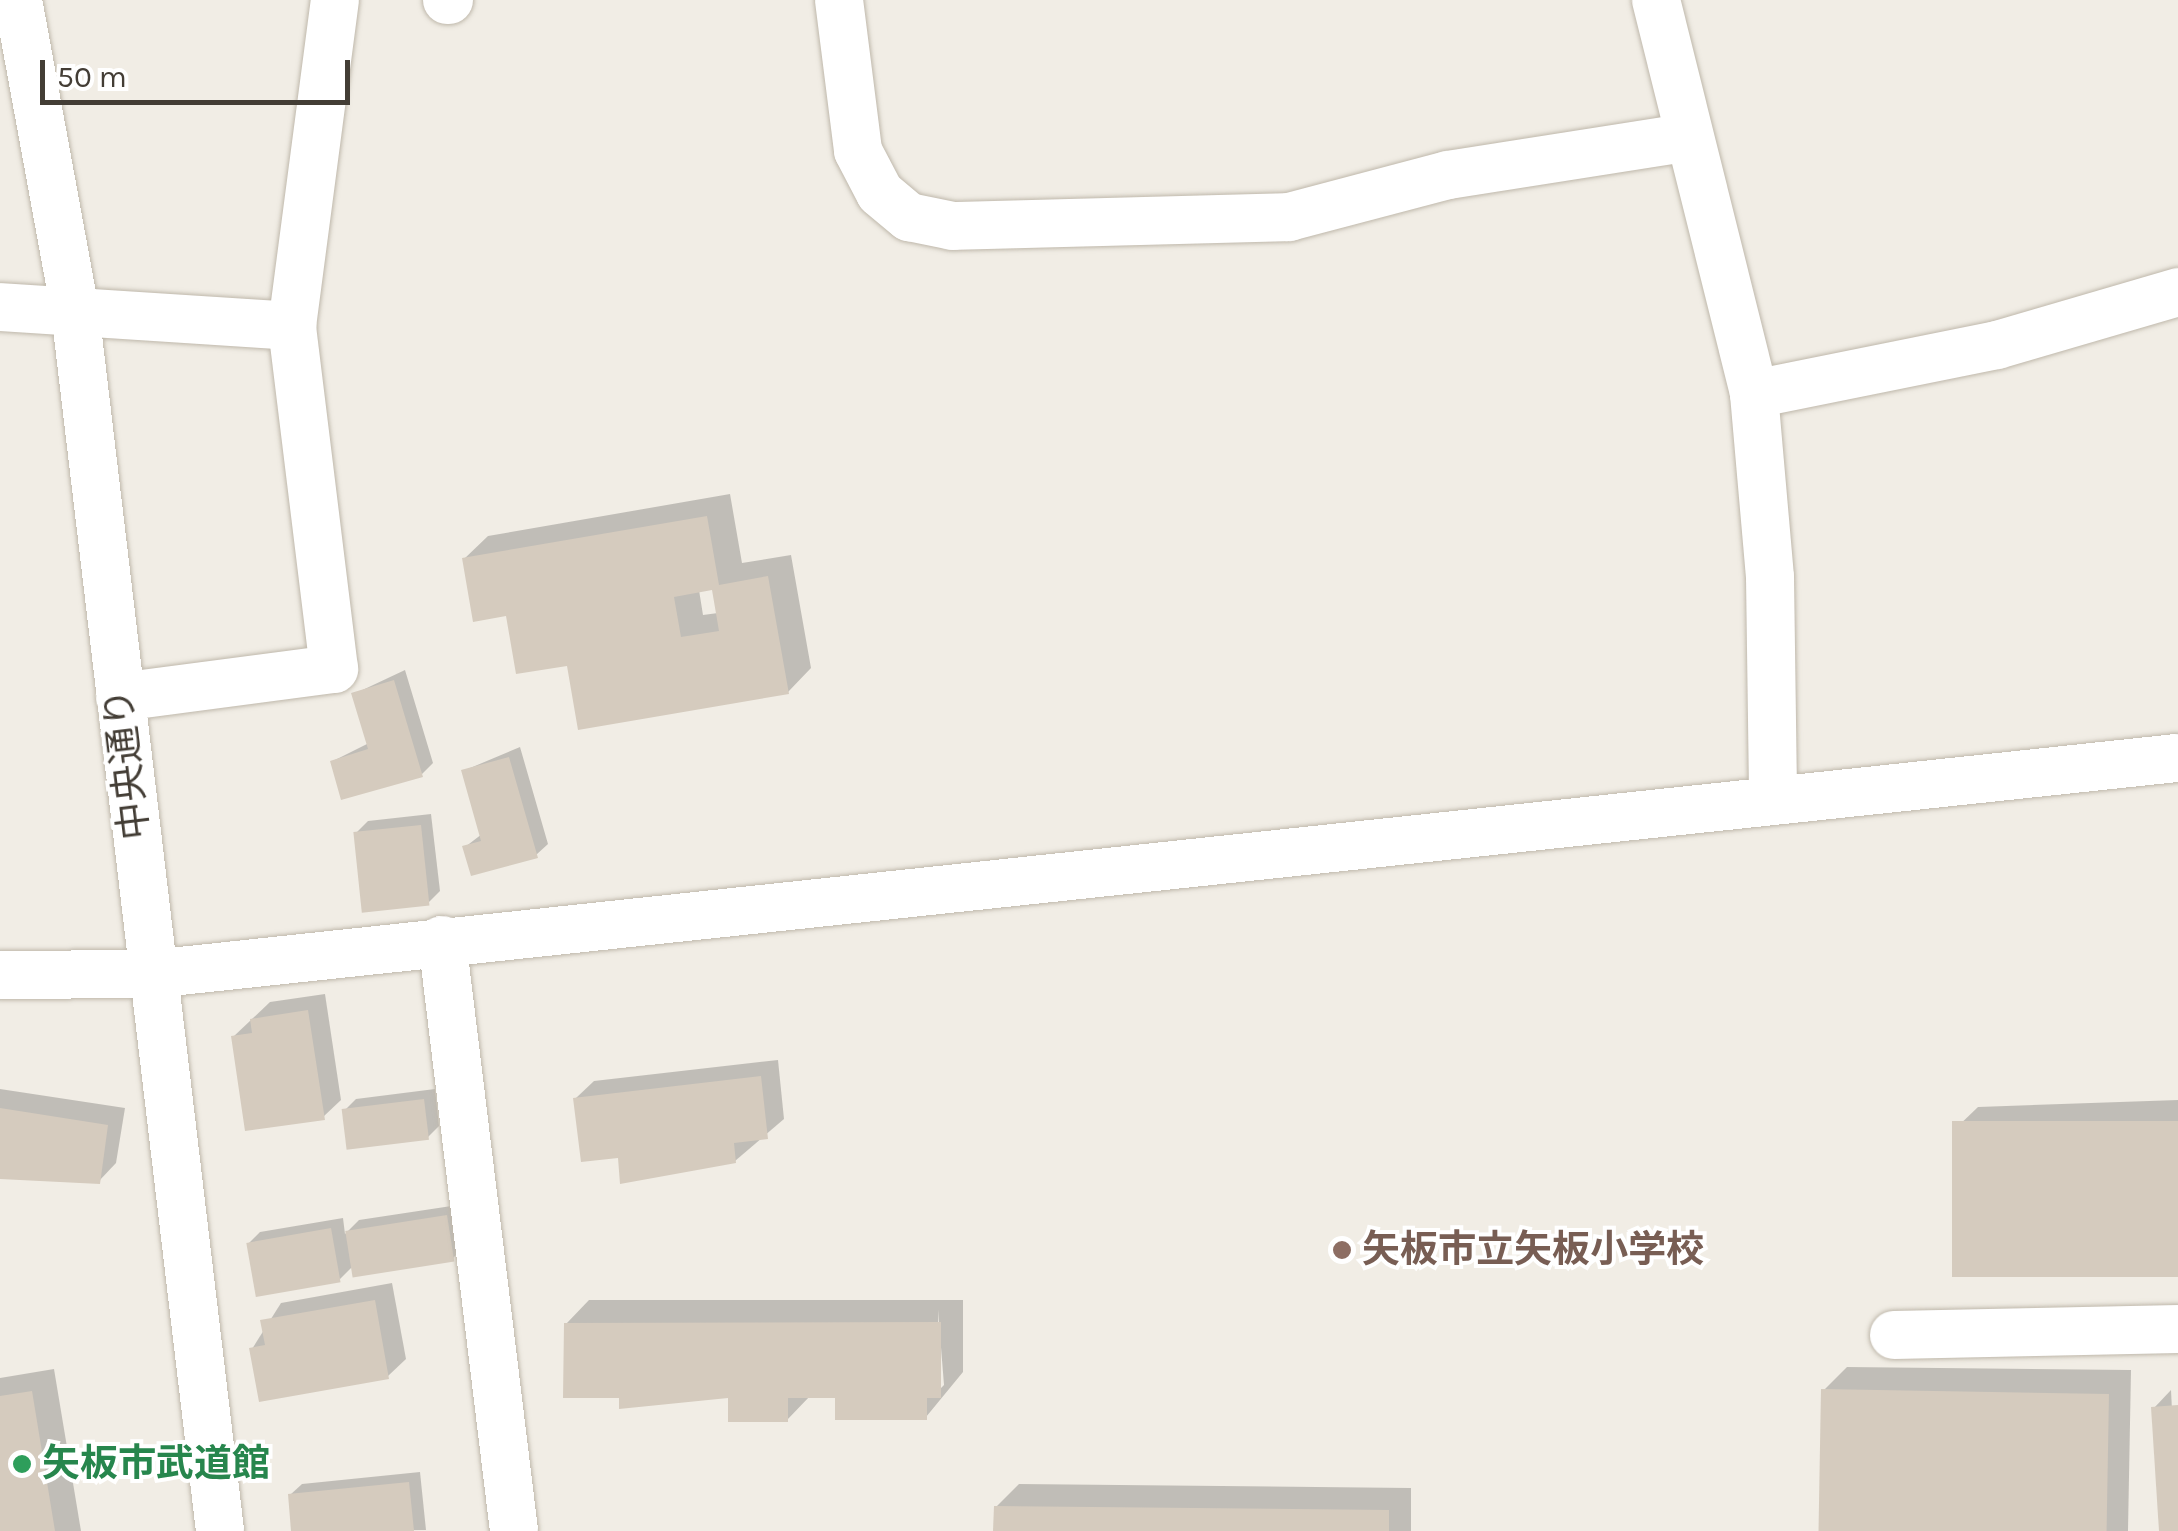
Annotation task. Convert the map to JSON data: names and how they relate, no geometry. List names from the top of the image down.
{
  "streets": {
    "street": ["中央通り"]
  },
  "places": ["矢板市立矢板小学校", "矢板市武道館"],
  "scale_bar": "50 m"
}
